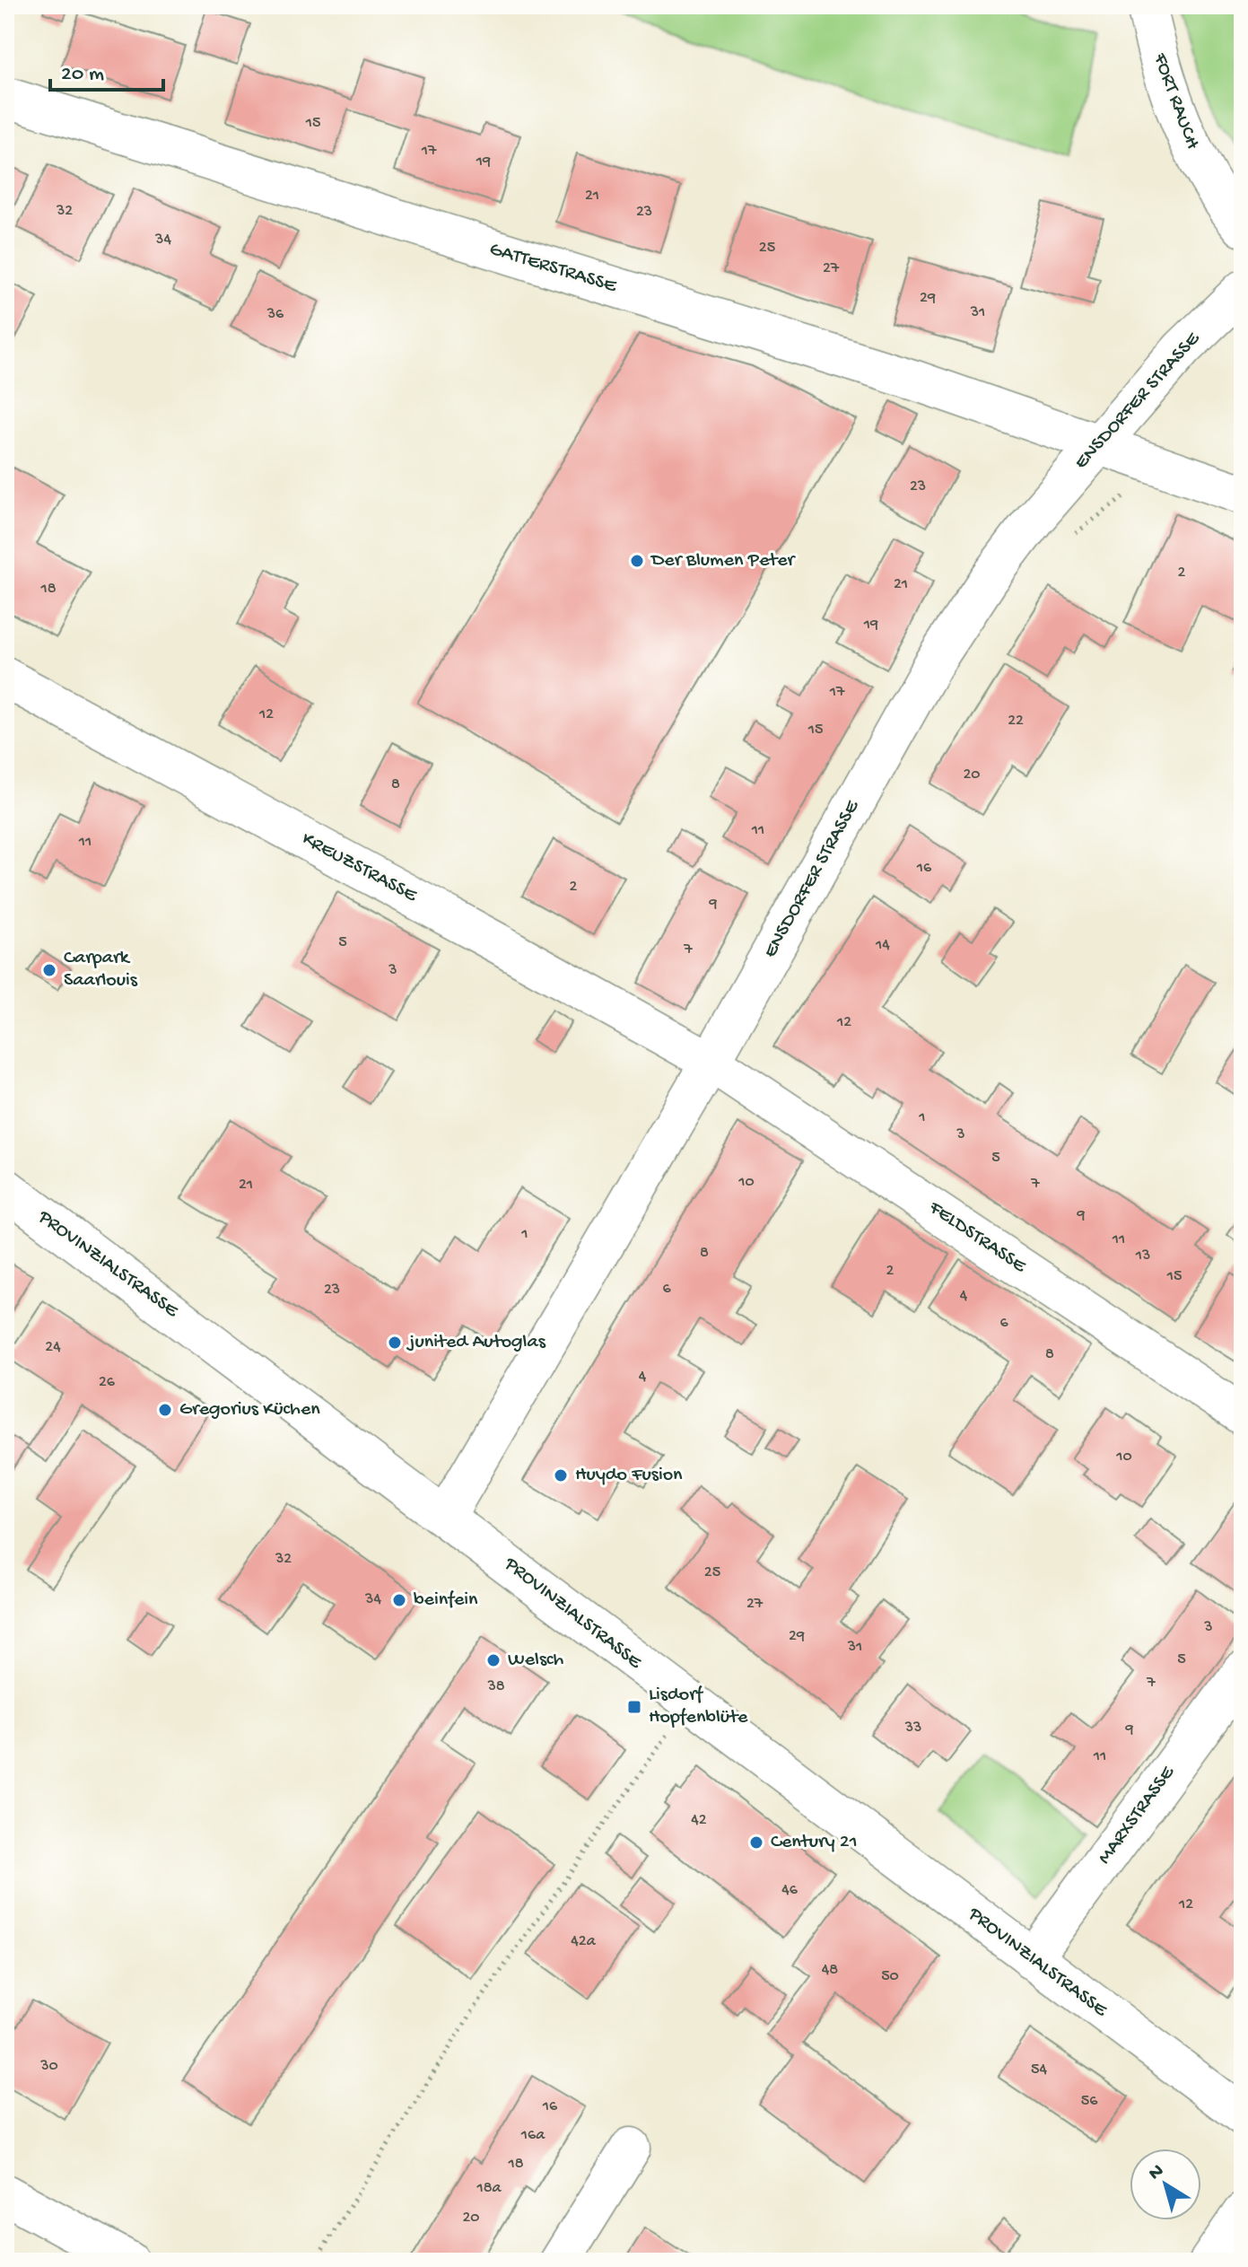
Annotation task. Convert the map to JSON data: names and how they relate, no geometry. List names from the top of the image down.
{
  "streets": {
    "street": [
      "FORT RAUCH",
      "GATTERSTRASSE",
      "ENSDORFER STRASSE",
      "KREUZSTRASSE",
      "FELDSTRASSE",
      "PROVINZIALSTRASSE",
      "MARXSTRASSE"
    ]
  },
  "crossings": [
    ["GATTERSTRASSE", "ENSDORFER STRASSE"],
    ["ENSDORFER STRASSE", "KREUZSTRASSE"],
    ["ENSDORFER STRASSE", "FELDSTRASSE"],
    ["ENSDORFER STRASSE", "PROVINZIALSTRASSE"],
    ["KREUZSTRASSE", "FELDSTRASSE"],
    ["PROVINZIALSTRASSE", "MARXSTRASSE"]
  ],
  "places": {
    "other": [
      "Der Blumen Peter",
      "Carpark Saarlouis",
      "junited Autoglas",
      "Gregorius Küchen",
      "Huydo Fusion",
      "beinfein",
      "Welsch",
      "Century 21"
    ],
    "transit": ["Lisdorf Hopfenblüte"]
  },
  "house_numbers": [
    "15",
    "17",
    "19",
    "21",
    "32",
    "23",
    "34",
    "25",
    "27",
    "29",
    "31",
    "36",
    "23",
    "2",
    "21",
    "18",
    "19",
    "17",
    "12",
    "22",
    "15",
    "20",
    "8",
    "11",
    "11",
    "16",
    "2",
    "9",
    "5",
    "14",
    "7",
    "3",
    "12",
    "1",
    "3",
    "5",
    "10",
    "7",
    "21",
    "9",
    "1",
    "11",
    "8",
    "13",
    "2",
    "15",
    "6",
    "23",
    "4",
    "6",
    "24",
    "8",
    "4",
    "26",
    "10",
    "32",
    "25",
    "34",
    "27",
    "3",
    "29",
    "31",
    "5",
    "7",
    "38",
    "33",
    "9",
    "11",
    "42",
    "46",
    "12",
    "42a",
    "48",
    "50",
    "30",
    "54",
    "56",
    "16",
    "16a",
    "18",
    "18a",
    "20"
  ],
  "scale_bar": "20 m",
  "north": "top left"
}
